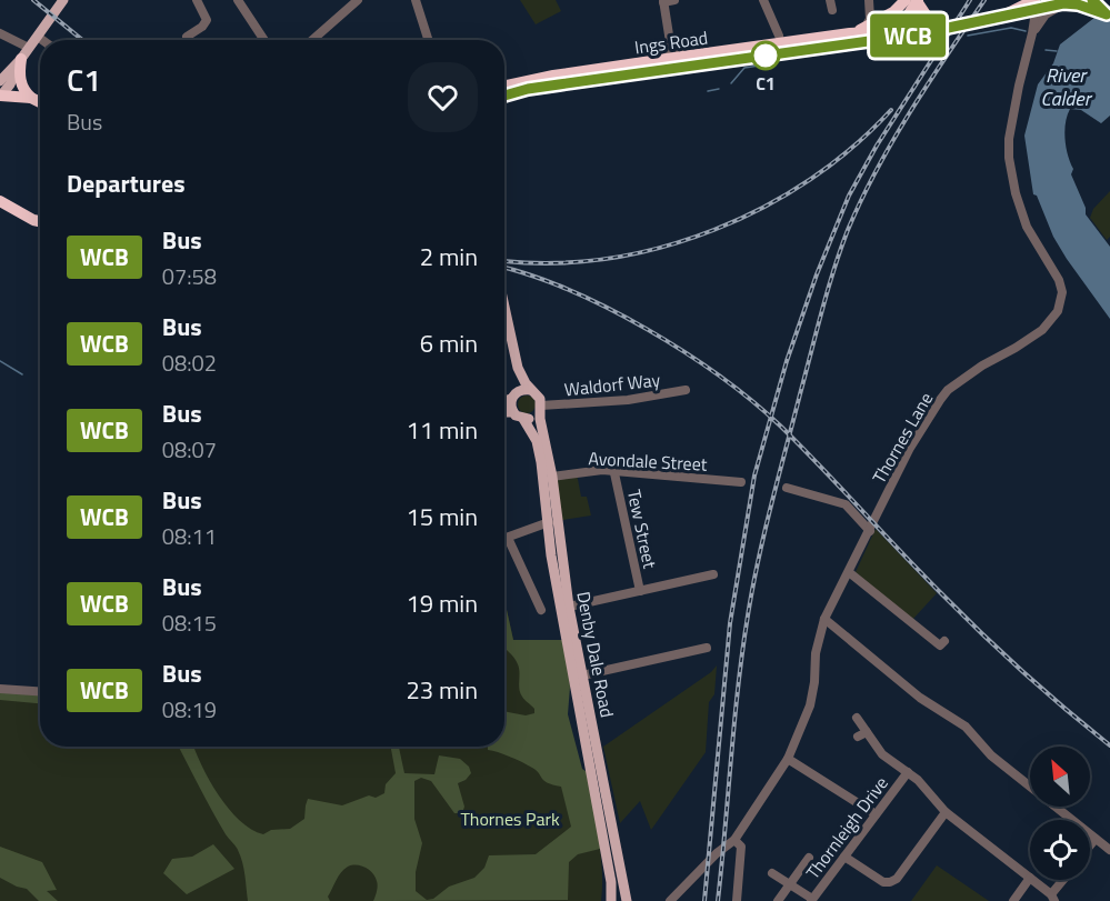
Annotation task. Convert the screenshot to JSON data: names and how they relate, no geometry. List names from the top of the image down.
{
  "streets": {
    "highway": ["Ings Road"],
    "main road": ["Denby Dale Road"],
    "street": [
      "Waldorf Way",
      "Thornes Lane",
      "Avondale Street",
      "Tew Street",
      "Thornleigh Drive"
    ]
  },
  "crossings": [
    ["Ings Road", "Thornes Lane"],
    ["Waldorf Way", "Denby Dale Road"],
    ["Avondale Street", "Tew Street"],
    ["Avondale Street", "Denby Dale Road"]
  ],
  "water": ["River Calder"],
  "parks": ["Thornes Park"],
  "places": ["C1"],
  "lines": ["bus line WCB"],
  "north": "top left",
  "page": {
    "on_map": "WCB",
    "heading": [
      ["C1", "Bus"],
      "Departures"
    ],
    "list": [
      {
        "mark": "WCB",
        "name": "Bus",
        "note": "07:58",
        "value": "2 min"
      },
      {
        "mark": "WCB",
        "name": "Bus",
        "note": "08:02",
        "value": "6 min"
      },
      {
        "mark": "WCB",
        "name": "Bus",
        "note": "08:07",
        "value": "11 min"
      },
      {
        "mark": "WCB",
        "name": "Bus",
        "note": "08:11",
        "value": "15 min"
      },
      {
        "mark": "WCB",
        "name": "Bus",
        "note": "08:15",
        "value": "19 min"
      },
      {
        "mark": "WCB",
        "name": "Bus",
        "note": "08:19",
        "value": "23 min"
      }
    ]
  }
}
